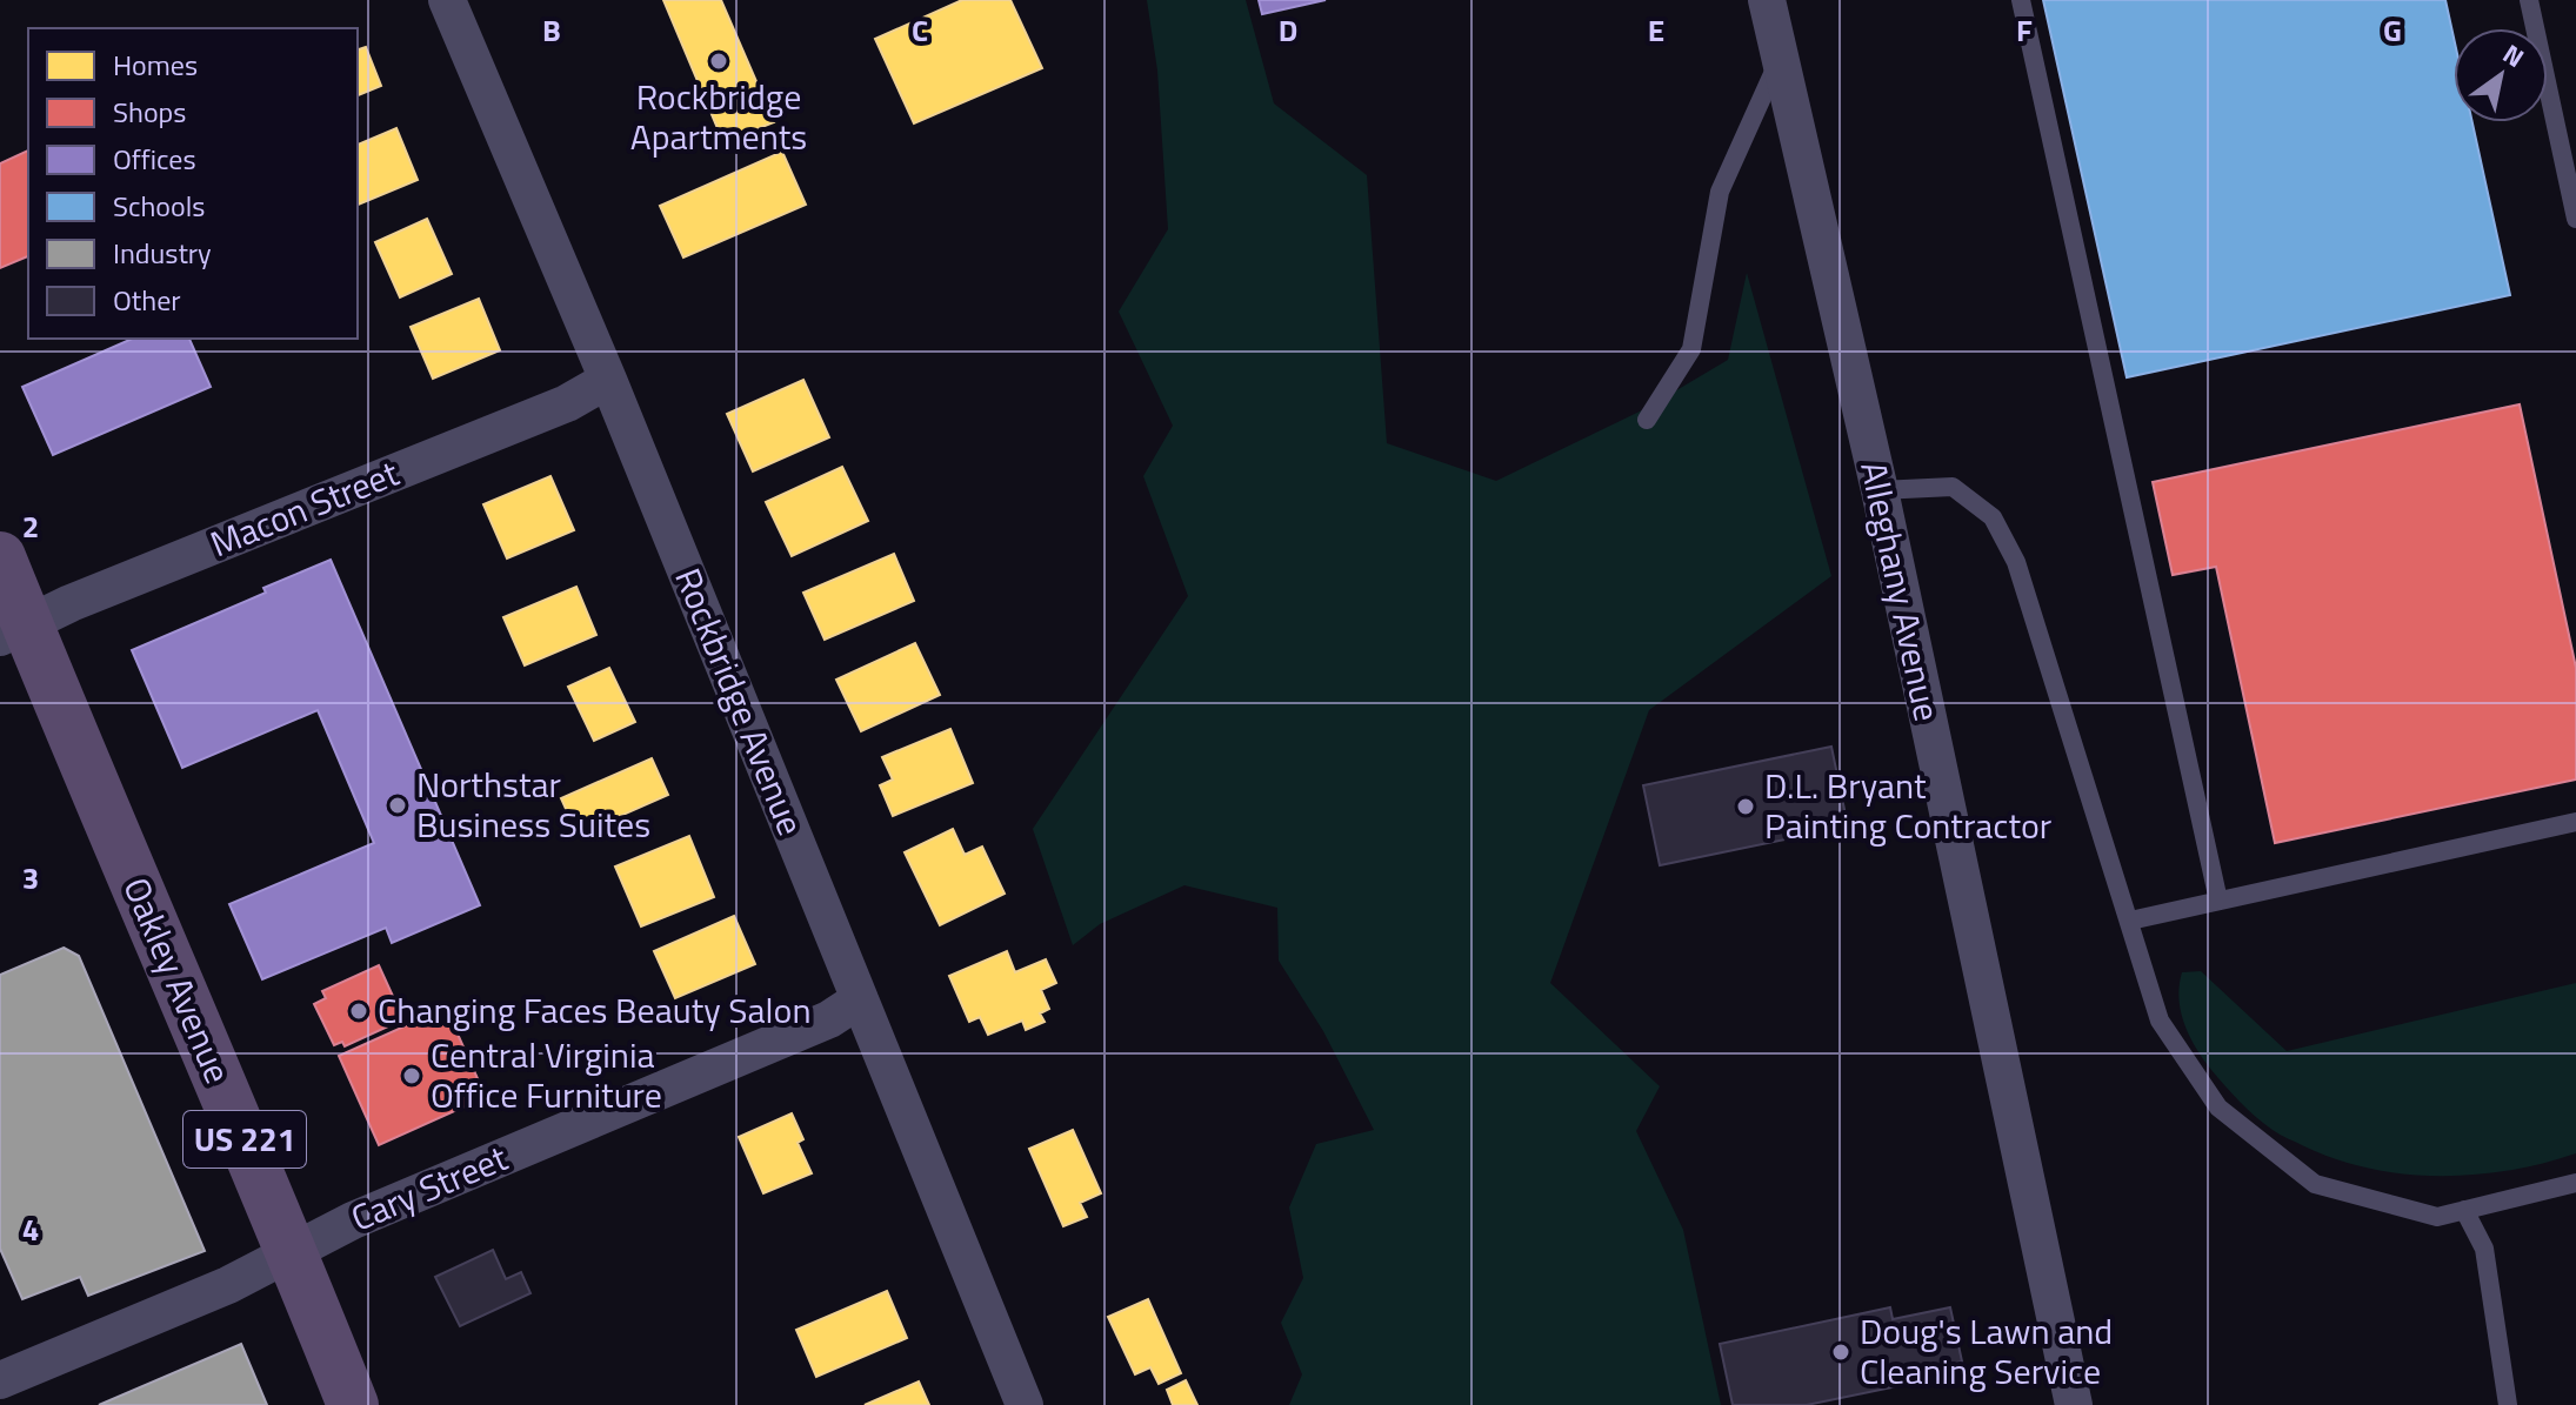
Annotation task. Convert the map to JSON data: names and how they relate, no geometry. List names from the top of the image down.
{
  "streets": {
    "main road": ["Oakley Avenue", "US 221"],
    "street": [
      "Macon Street",
      "Alleghany Avenue",
      "Rockbridge Avenue",
      "Cary Street"
    ]
  },
  "crossings": [
    ["Macon Street", "Rockbridge Avenue"],
    ["Macon Street", "Oakley Avenue"],
    ["Rockbridge Avenue", "Cary Street"],
    ["Oakley Avenue", "Cary Street"]
  ],
  "places": [
    "Rockbridge Apartments",
    "Northstar Business Suites",
    "D.L. Bryant Painting Contractor",
    "Changing Faces Beauty Salon",
    "Central Virginia Office Furniture",
    "Doug's Lawn and Cleaning Service"
  ],
  "legend": [
    "Homes",
    "Shops",
    "Offices",
    "Schools",
    "Industry",
    "Other"
  ],
  "north": "top right",
  "grid": {
    "columns": [
      "B",
      "C",
      "D",
      "E",
      "F",
      "G"
    ],
    "rows": ["2", "3", "4"]
  }
}
